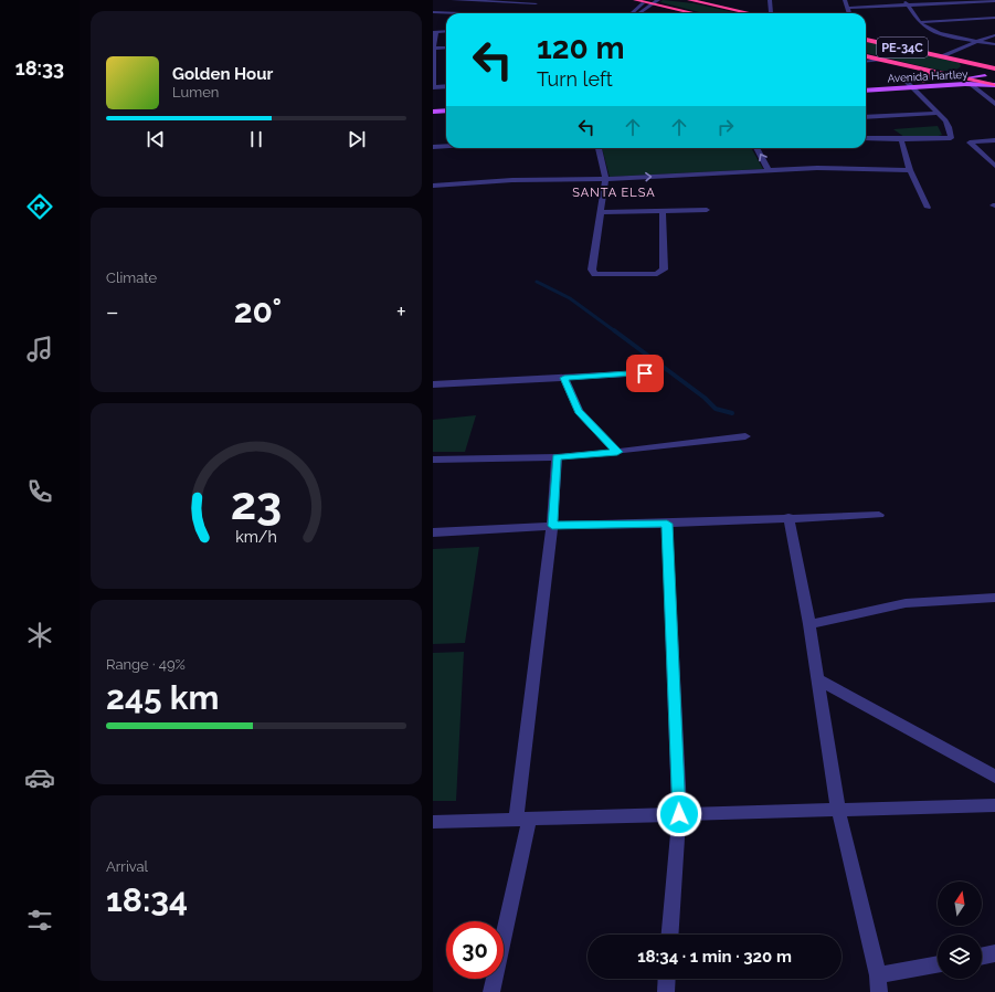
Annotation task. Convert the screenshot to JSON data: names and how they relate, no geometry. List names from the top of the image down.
{
  "streets": {
    "highway": ["PE-34C"],
    "main road": ["Avenida Hartley"]
  },
  "crossings": [
    ["PE-34C", "Avenida Hartley"]
  ],
  "districts": ["SANTA ELSA"],
  "north": "top",
  "page": {
    "tabs": "18:33",
    "turn": ["120 m", "Turn left"],
    "song": ["Golden Hour", "Lumen"],
    "tile": [
      "Climate",
      ["Range · 49%", "245 km"],
      ["Arrival", "18:34"]
    ],
    "heat": ["−", "20°", "+"],
    "limit": "30",
    "trip": "18:34 · 1 min · 320 m",
    "gauge": ["23", "km/h"]
  }
}
